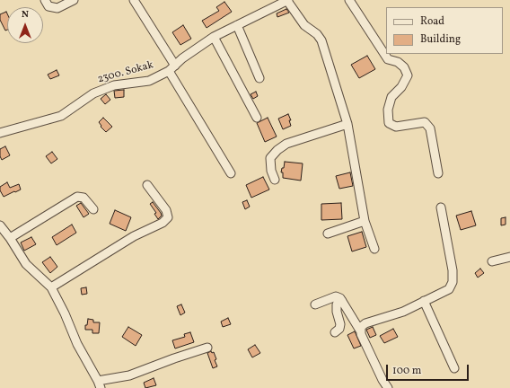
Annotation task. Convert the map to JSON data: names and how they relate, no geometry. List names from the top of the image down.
{
  "streets": {
    "street": ["2300. Sokak"]
  },
  "legend": ["Road", "Building"],
  "scale_bar": "100 m",
  "north": "top"
}
